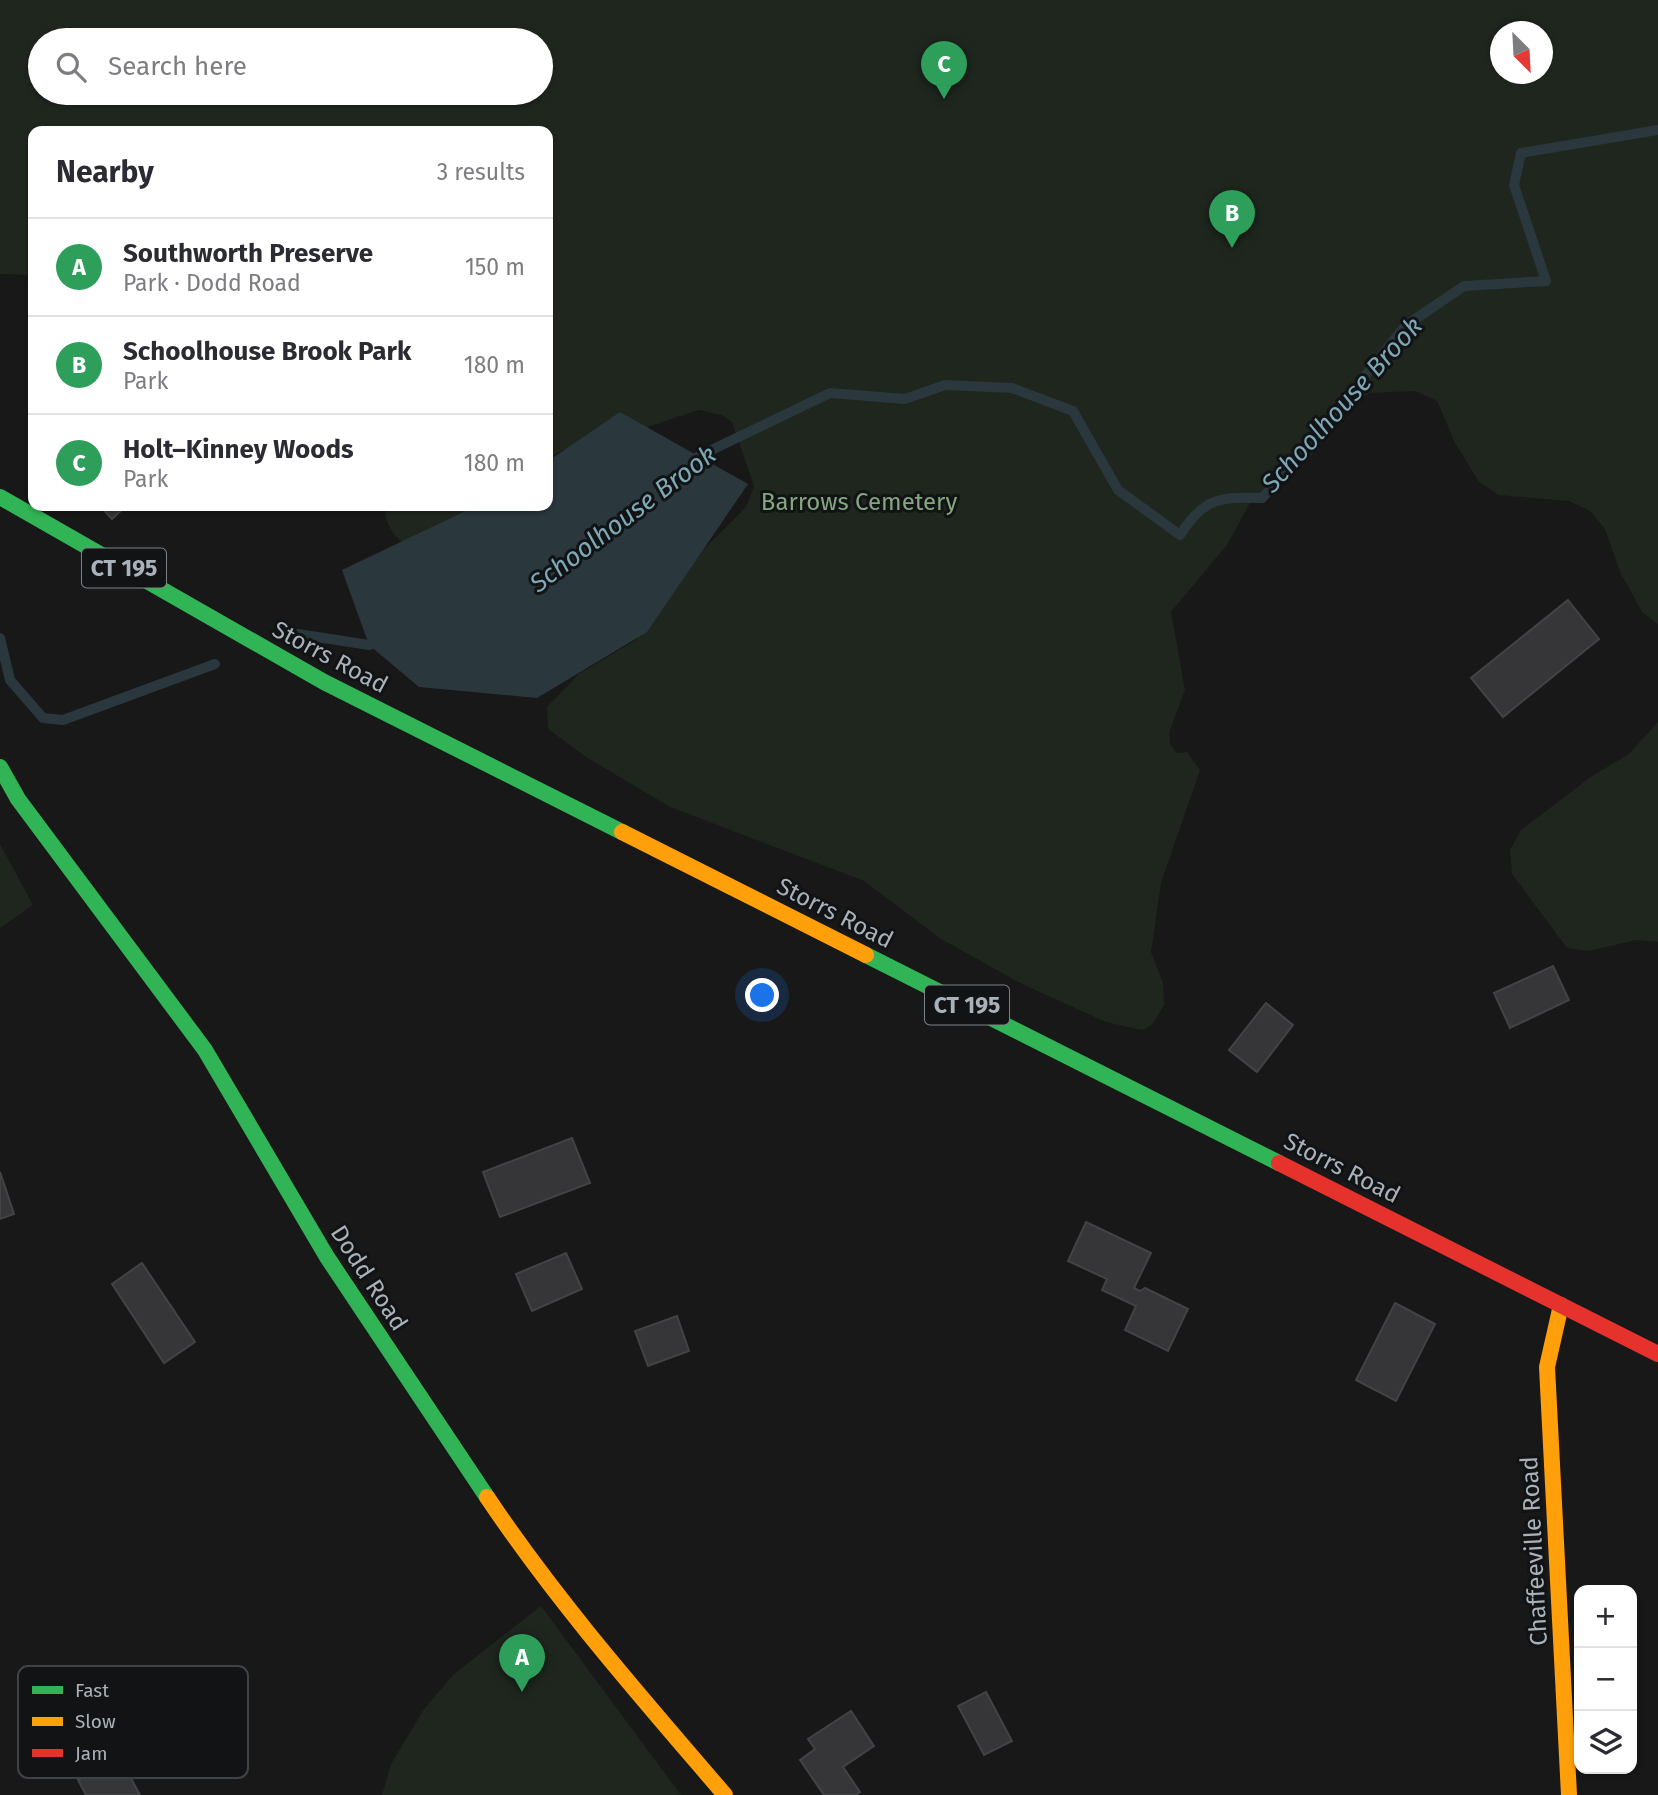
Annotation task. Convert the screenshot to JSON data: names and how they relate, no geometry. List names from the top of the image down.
{
  "streets": {
    "main road": [
      "CT 195",
      "Storrs Road",
      "Dodd Road",
      "Chaffeeville Road"
    ]
  },
  "crossings": [
    ["Storrs Road", "Chaffeeville Road"]
  ],
  "water": ["Schoolhouse Brook"],
  "parks": ["Barrows Cemetery"],
  "legend": ["Fast", "Slow", "Jam"],
  "north": "bottom right",
  "page": {
    "search": "Search here",
    "pins": ["C", "B", "A"],
    "heading": ["Nearby", "3 results"],
    "list": [
      {
        "mark": "A",
        "name": "Southworth Preserve",
        "note": "Park · Dodd Road",
        "value": "150 m"
      },
      {
        "mark": "B",
        "name": "Schoolhouse Brook Park",
        "note": "Park",
        "value": "180 m"
      },
      {
        "mark": "C",
        "name": "Holt–Kinney Woods",
        "note": "Park",
        "value": "180 m"
      }
    ],
    "map_buttons": ["+", "−"]
  }
}
